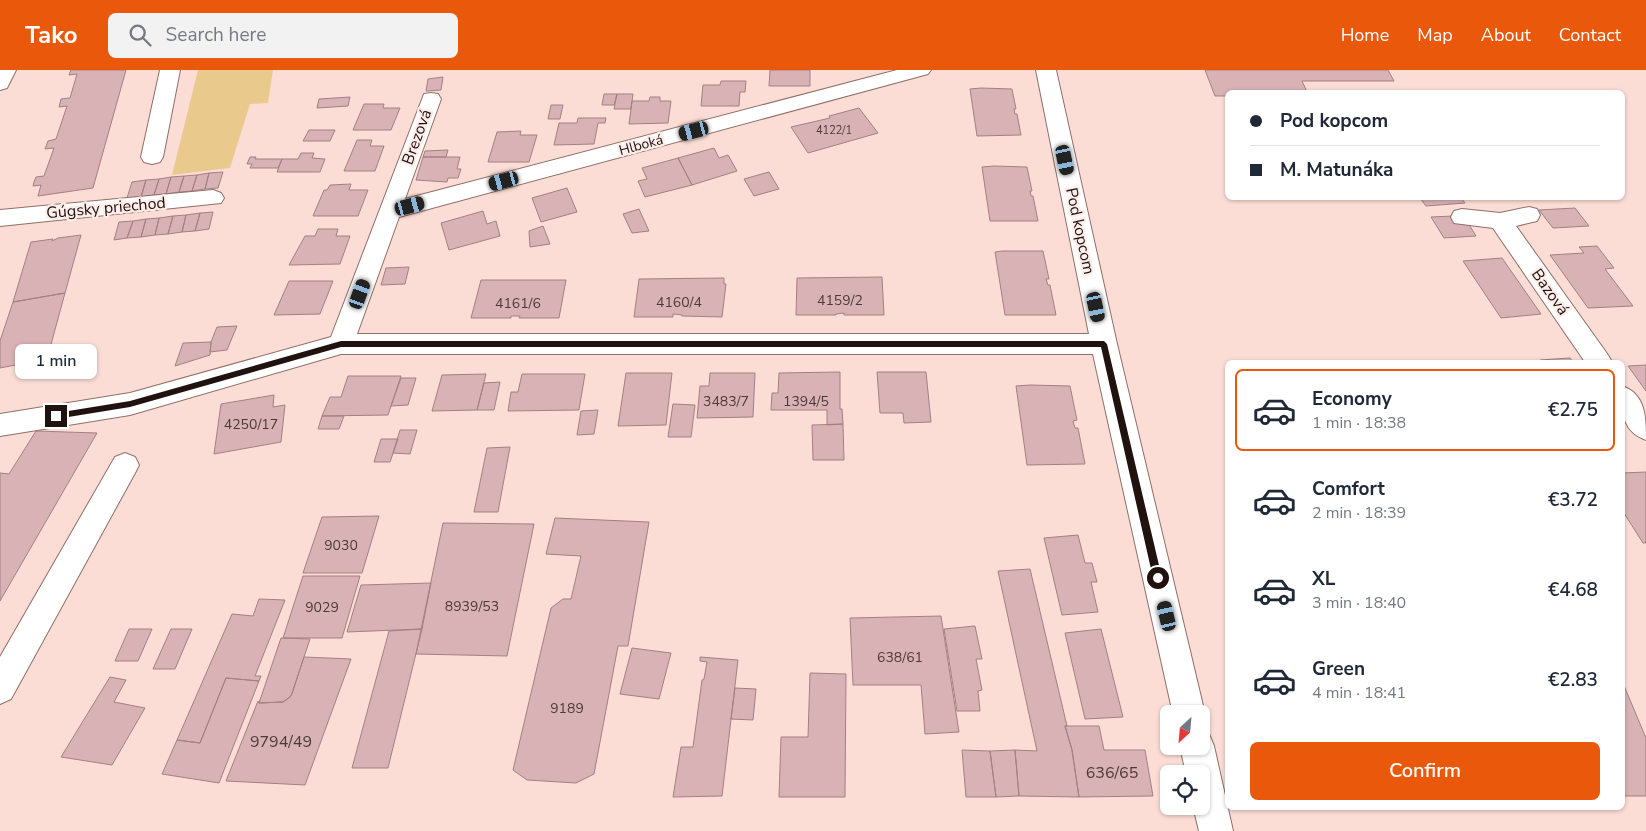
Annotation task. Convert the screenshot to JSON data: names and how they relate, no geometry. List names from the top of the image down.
{
  "streets": {
    "street": [
      "Brezová",
      "Hlboká",
      "Gúgsky priechod",
      "Pod kopcom",
      "Bazová"
    ]
  },
  "crossings": [
    ["Brezová", "Hlboká"]
  ],
  "house_numbers": [
    "4122/1",
    "4159/2",
    "4160/4",
    "4161/6",
    "3483/7",
    "1394/5",
    "4250/17",
    "9030",
    "8939/53",
    "9029",
    "638/61",
    "9189",
    "9794/49",
    "636/65"
  ],
  "north": "bottom left",
  "page": {
    "header": "Tako",
    "search": "Search here",
    "nav": [
      "Home",
      "Map",
      "About",
      "Contact"
    ],
    "banner": ["Pod kopcom", "M. Matunáka"],
    "bubble": "1 min",
    "list": [
      {
        "name": "Economy",
        "note": "1 min · 18:38",
        "value": "€2.75"
      },
      {
        "name": "Comfort",
        "note": "2 min · 18:39",
        "value": "€3.72"
      },
      {
        "name": "XL",
        "note": "3 min · 18:40",
        "value": "€4.68"
      },
      {
        "name": "Green",
        "note": "4 min · 18:41",
        "value": "€2.83"
      }
    ],
    "buttons": "Confirm"
  }
}
